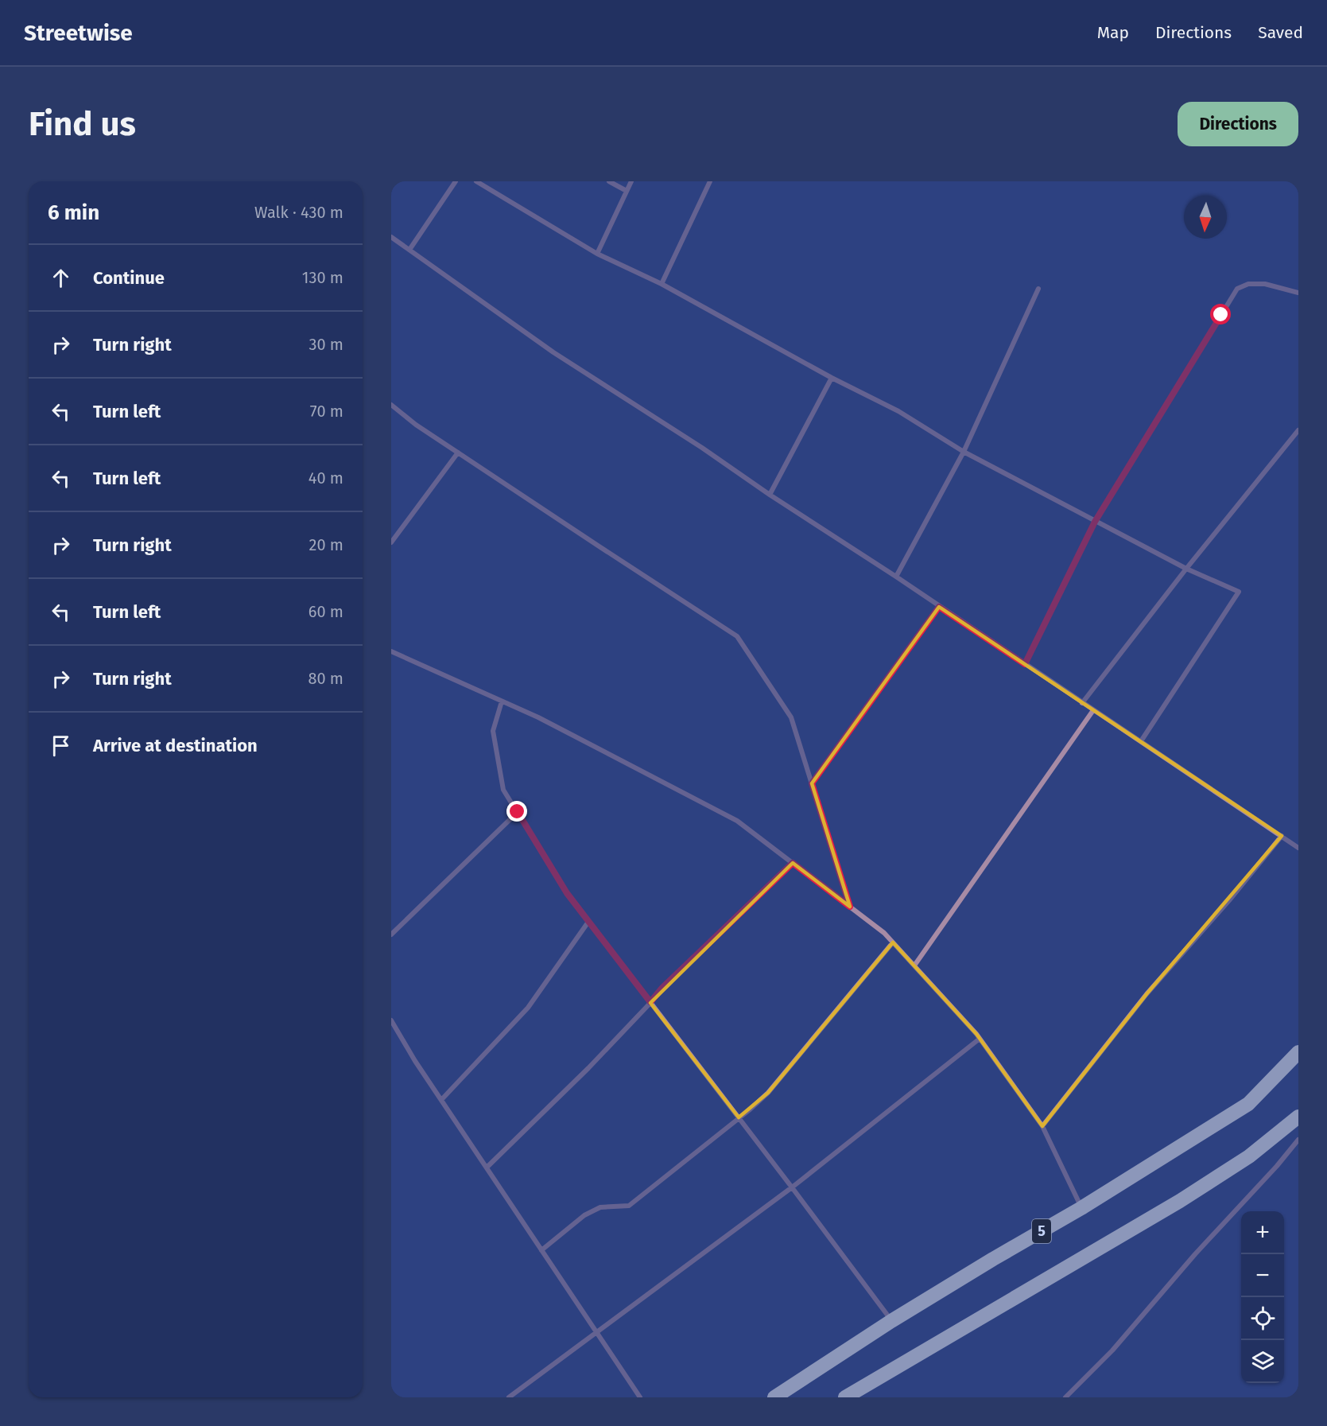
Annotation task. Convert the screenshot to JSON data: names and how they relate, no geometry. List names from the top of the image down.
{
  "streets": {
    "highway": ["5"]
  },
  "north": "bottom",
  "page": {
    "header": "Streetwise",
    "nav": ["Map", "Directions", "Saved"],
    "buttons": "Directions",
    "title": "Find us",
    "heading": ["6 min", "Walk · 430 m"],
    "list": [
      ["Continue", "130 m"],
      ["Turn right", "30 m"],
      ["Turn left", "70 m"],
      ["Turn left", "40 m"],
      ["Turn right", "20 m"],
      ["Turn left", "60 m"],
      ["Turn right", "80 m"],
      "Arrive at destination"
    ],
    "map_buttons": ["+", "−"]
  }
}
